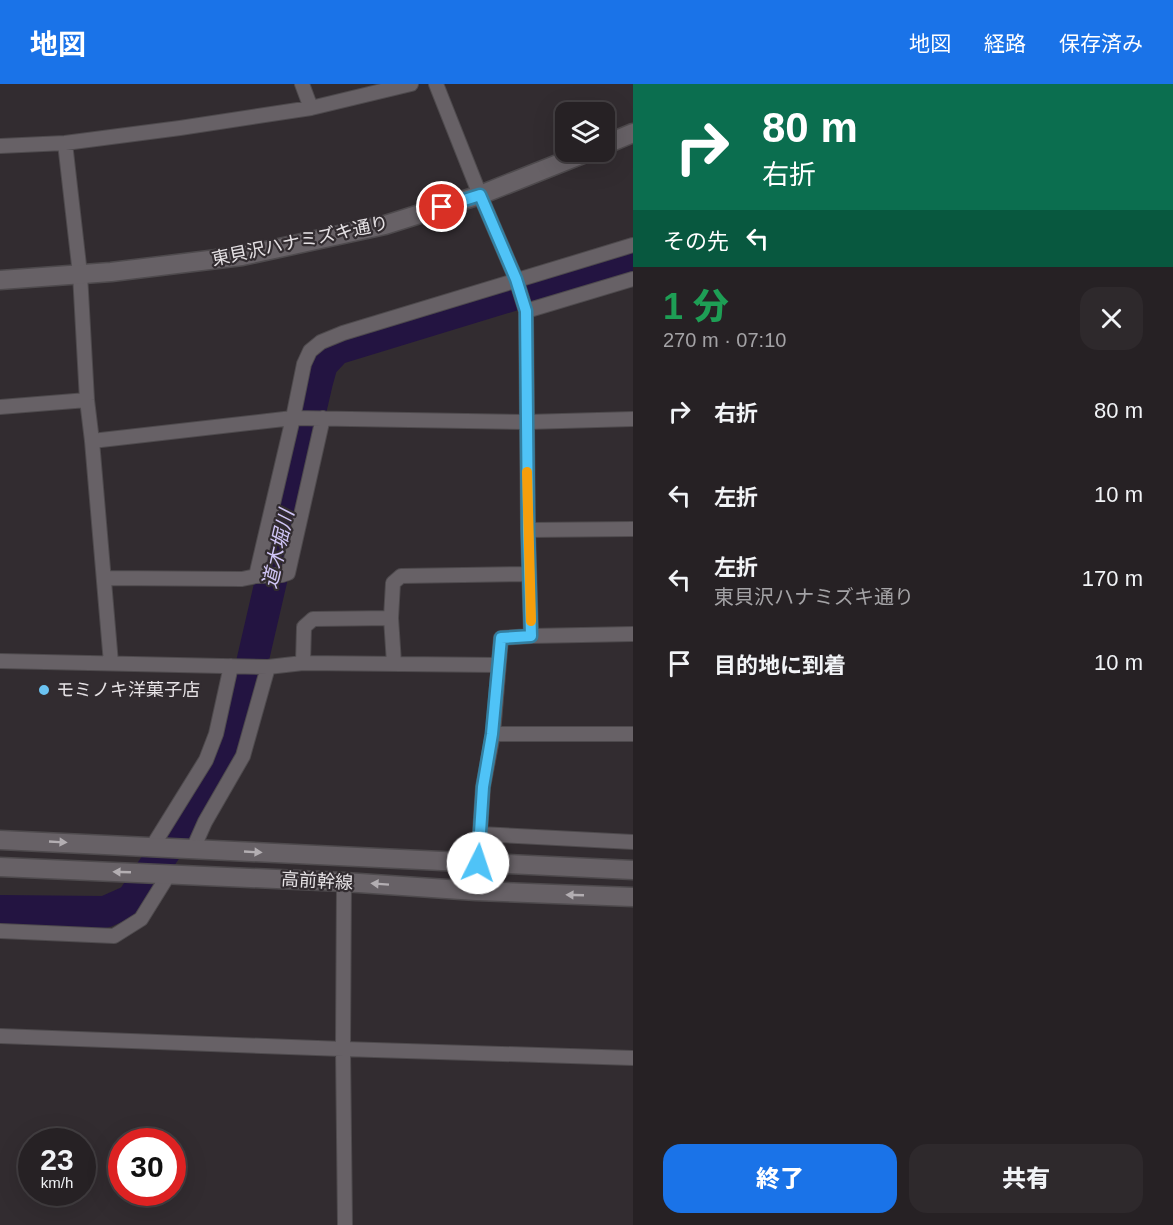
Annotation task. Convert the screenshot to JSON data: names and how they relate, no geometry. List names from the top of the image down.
{
  "streets": {
    "street": ["東貝沢ハナミズキ通り", "高前幹線"]
  },
  "water": ["道木堀川"],
  "places": ["モミノキ洋菓子店"],
  "page": {
    "header": "地図",
    "nav": ["地図", "経路", "保存済み"],
    "turn": ["80 m", "右折"],
    "then": "その先",
    "heading": ["1 分", "270 m · 07:10"],
    "list": [
      {
        "name": "右折",
        "value": "80 m"
      },
      {
        "name": "左折",
        "value": "10 m"
      },
      {
        "name": "左折",
        "note": "東貝沢ハナミズキ通り",
        "value": "170 m"
      },
      {
        "name": "目的地に到着",
        "value": "10 m"
      }
    ],
    "speed": "23 km/h",
    "limit": "30",
    "buttons": ["終了", "共有"]
  }
}
